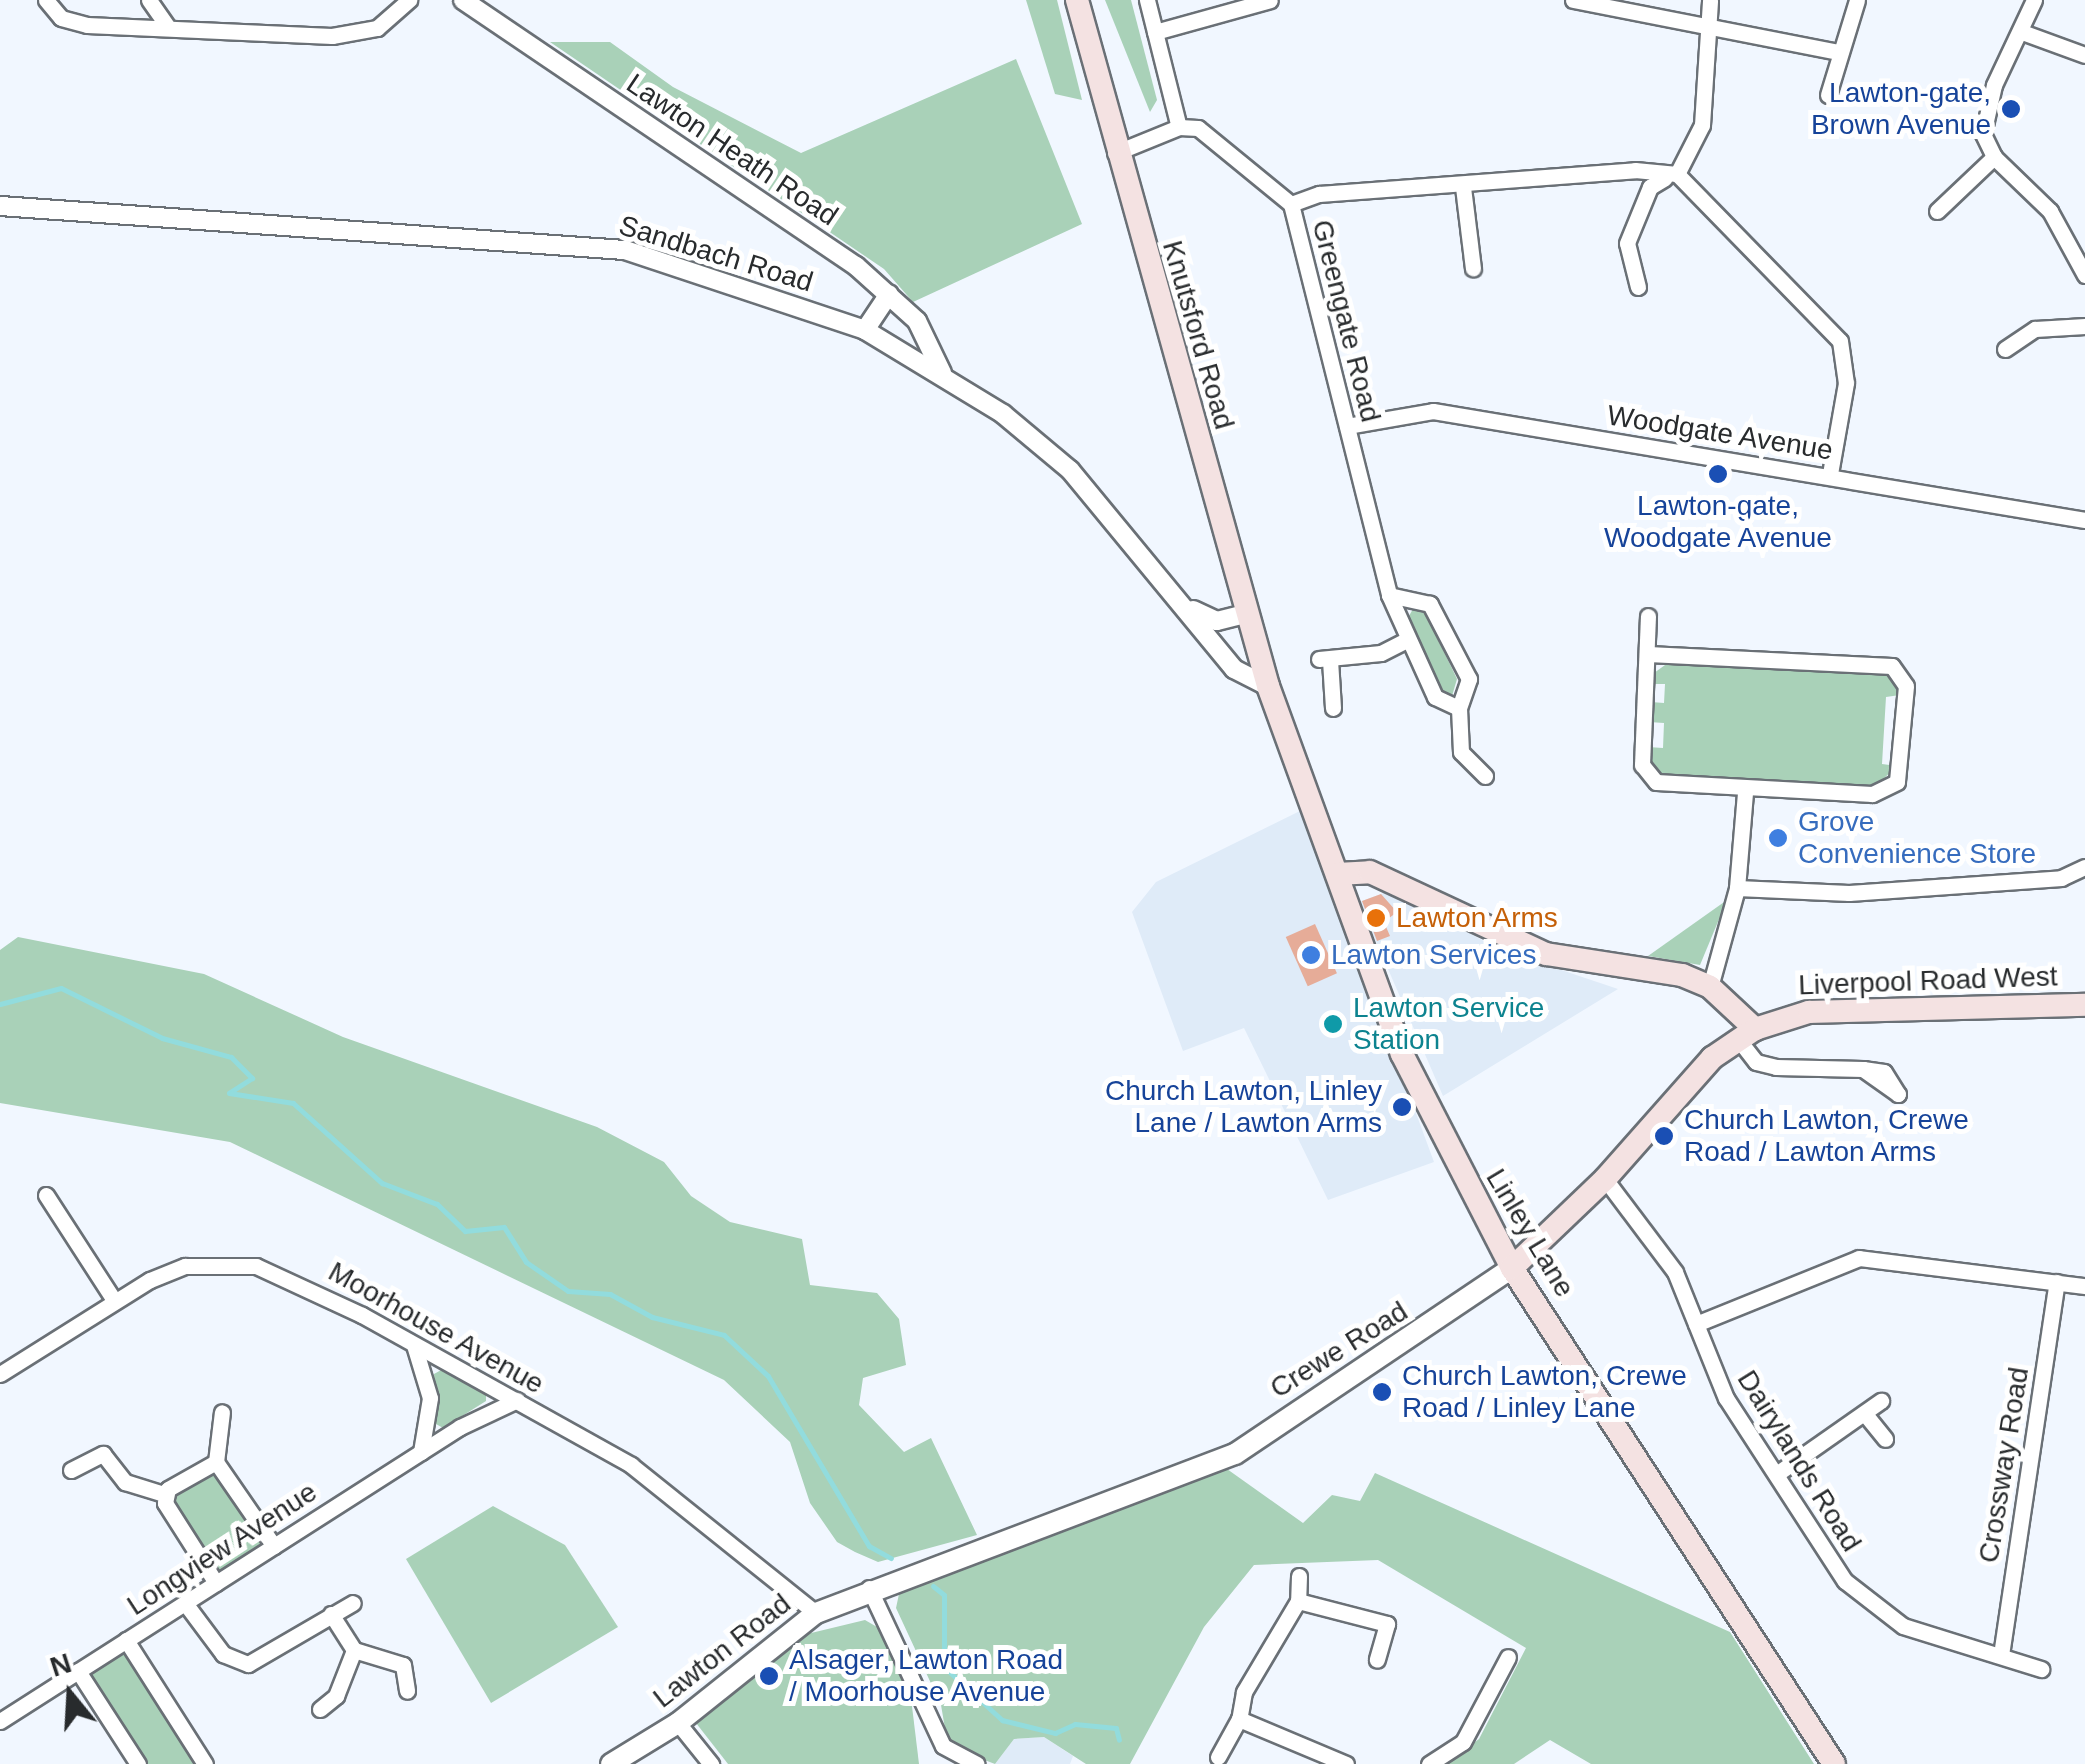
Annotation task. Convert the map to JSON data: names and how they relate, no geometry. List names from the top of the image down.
{
  "streets": {
    "main road": [
      "Knutsford Road",
      "Liverpool Road West",
      "Linley Lane",
      "Crewe Road",
      "Lawton Road"
    ],
    "street": [
      "Lawton Heath Road",
      "Sandbach Road",
      "Greengate Road",
      "Woodgate Avenue",
      "Moorhouse Avenue",
      "Dairylands Road",
      "Crossway Road",
      "Longview Avenue"
    ]
  },
  "crossings": [
    ["Lawton Heath Road", "Sandbach Road"],
    ["Sandbach Road", "Knutsford Road"],
    ["Sandbach Road", "Linley Lane"],
    ["Greengate Road", "Woodgate Avenue"],
    ["Knutsford Road", "Linley Lane"],
    ["Liverpool Road West", "Crewe Road"],
    ["Linley Lane", "Crewe Road"],
    ["Moorhouse Avenue", "Longview Avenue"],
    ["Moorhouse Avenue", "Lawton Road"],
    ["Crewe Road", "Dairylands Road"],
    ["Crewe Road", "Lawton Road"],
    ["Dairylands Road", "Crossway Road"]
  ],
  "places": [
    "Lawton-gate, Brown Avenue",
    "Lawton-gate, Woodgate Avenue",
    "Grove Convenience Store",
    "Lawton Arms",
    "Lawton Services",
    "Lawton Service Station",
    "Church Lawton, Linley Lane / Lawton Arms",
    "Church Lawton, Crewe Road / Lawton Arms",
    "Church Lawton, Crewe Road / Linley Lane",
    "Alsager, Lawton Road / Moorhouse Avenue"
  ],
  "north": "top"
}
